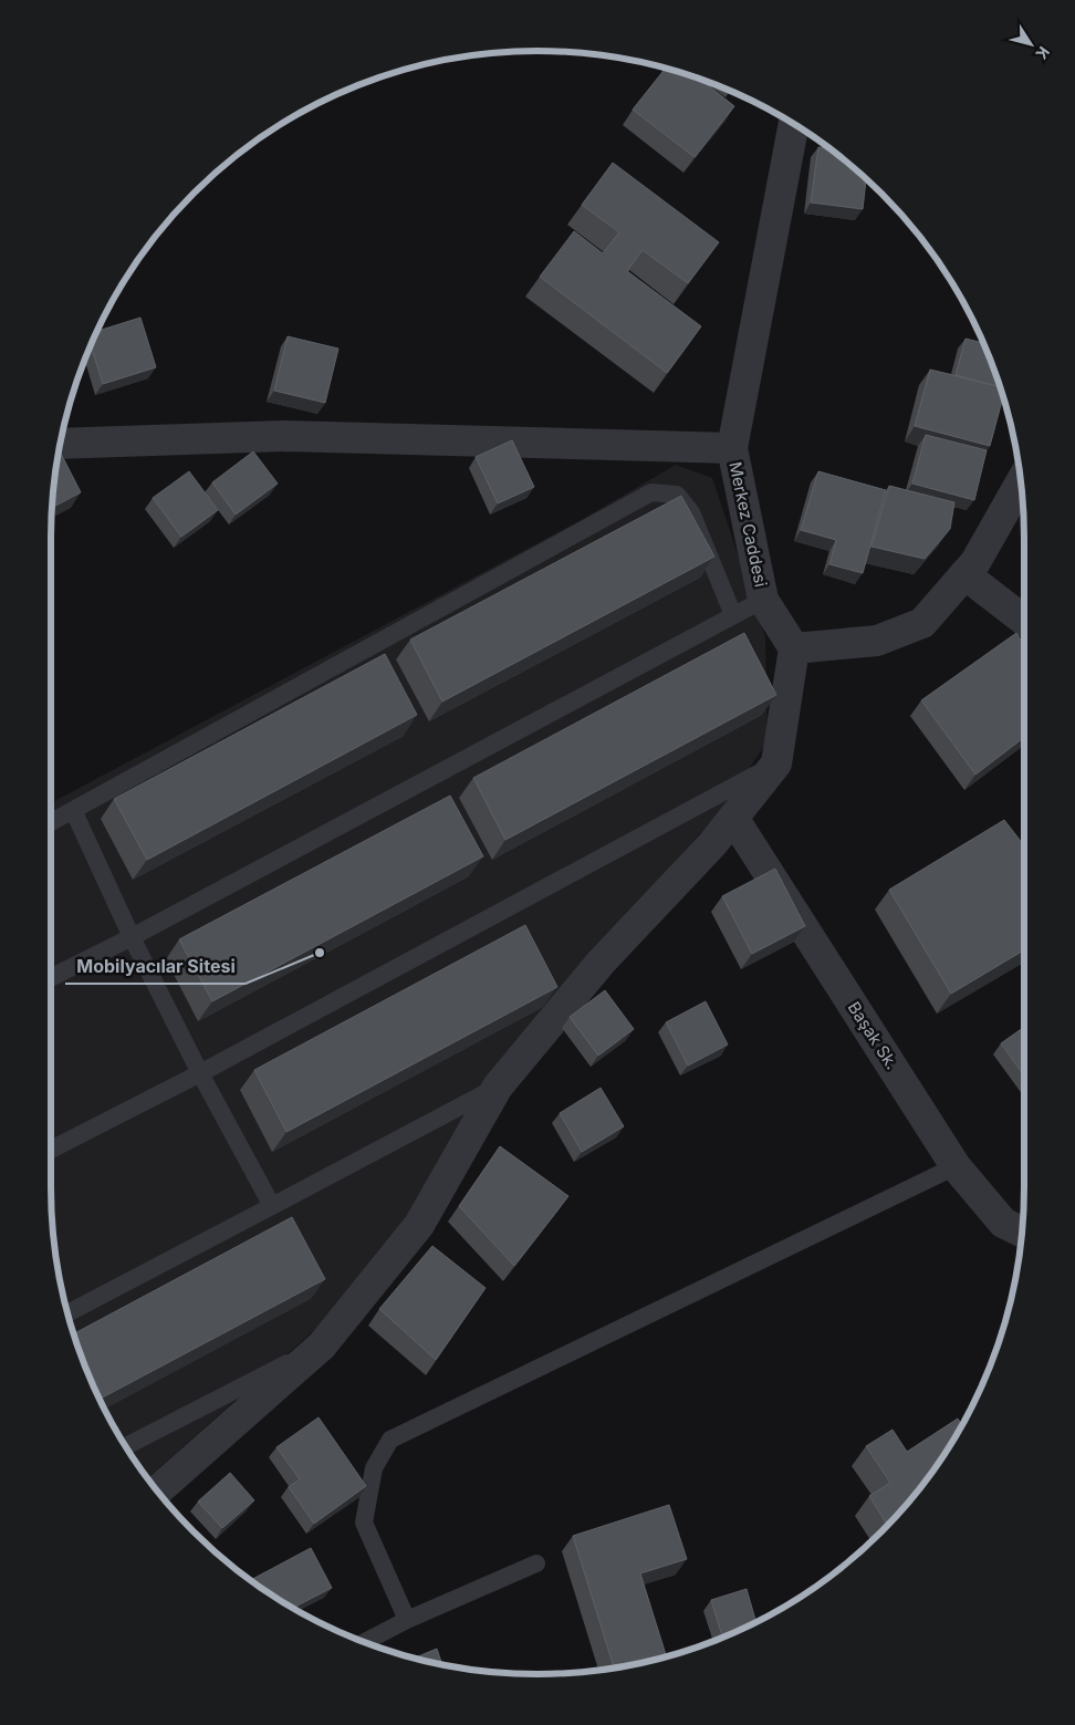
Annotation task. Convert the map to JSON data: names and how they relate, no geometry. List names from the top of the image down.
{
  "streets": {
    "street": ["Merkez Caddesi", "Başak Sk."]
  },
  "places": ["Mobilyacılar Sitesi"],
  "north": "bottom right"
}
